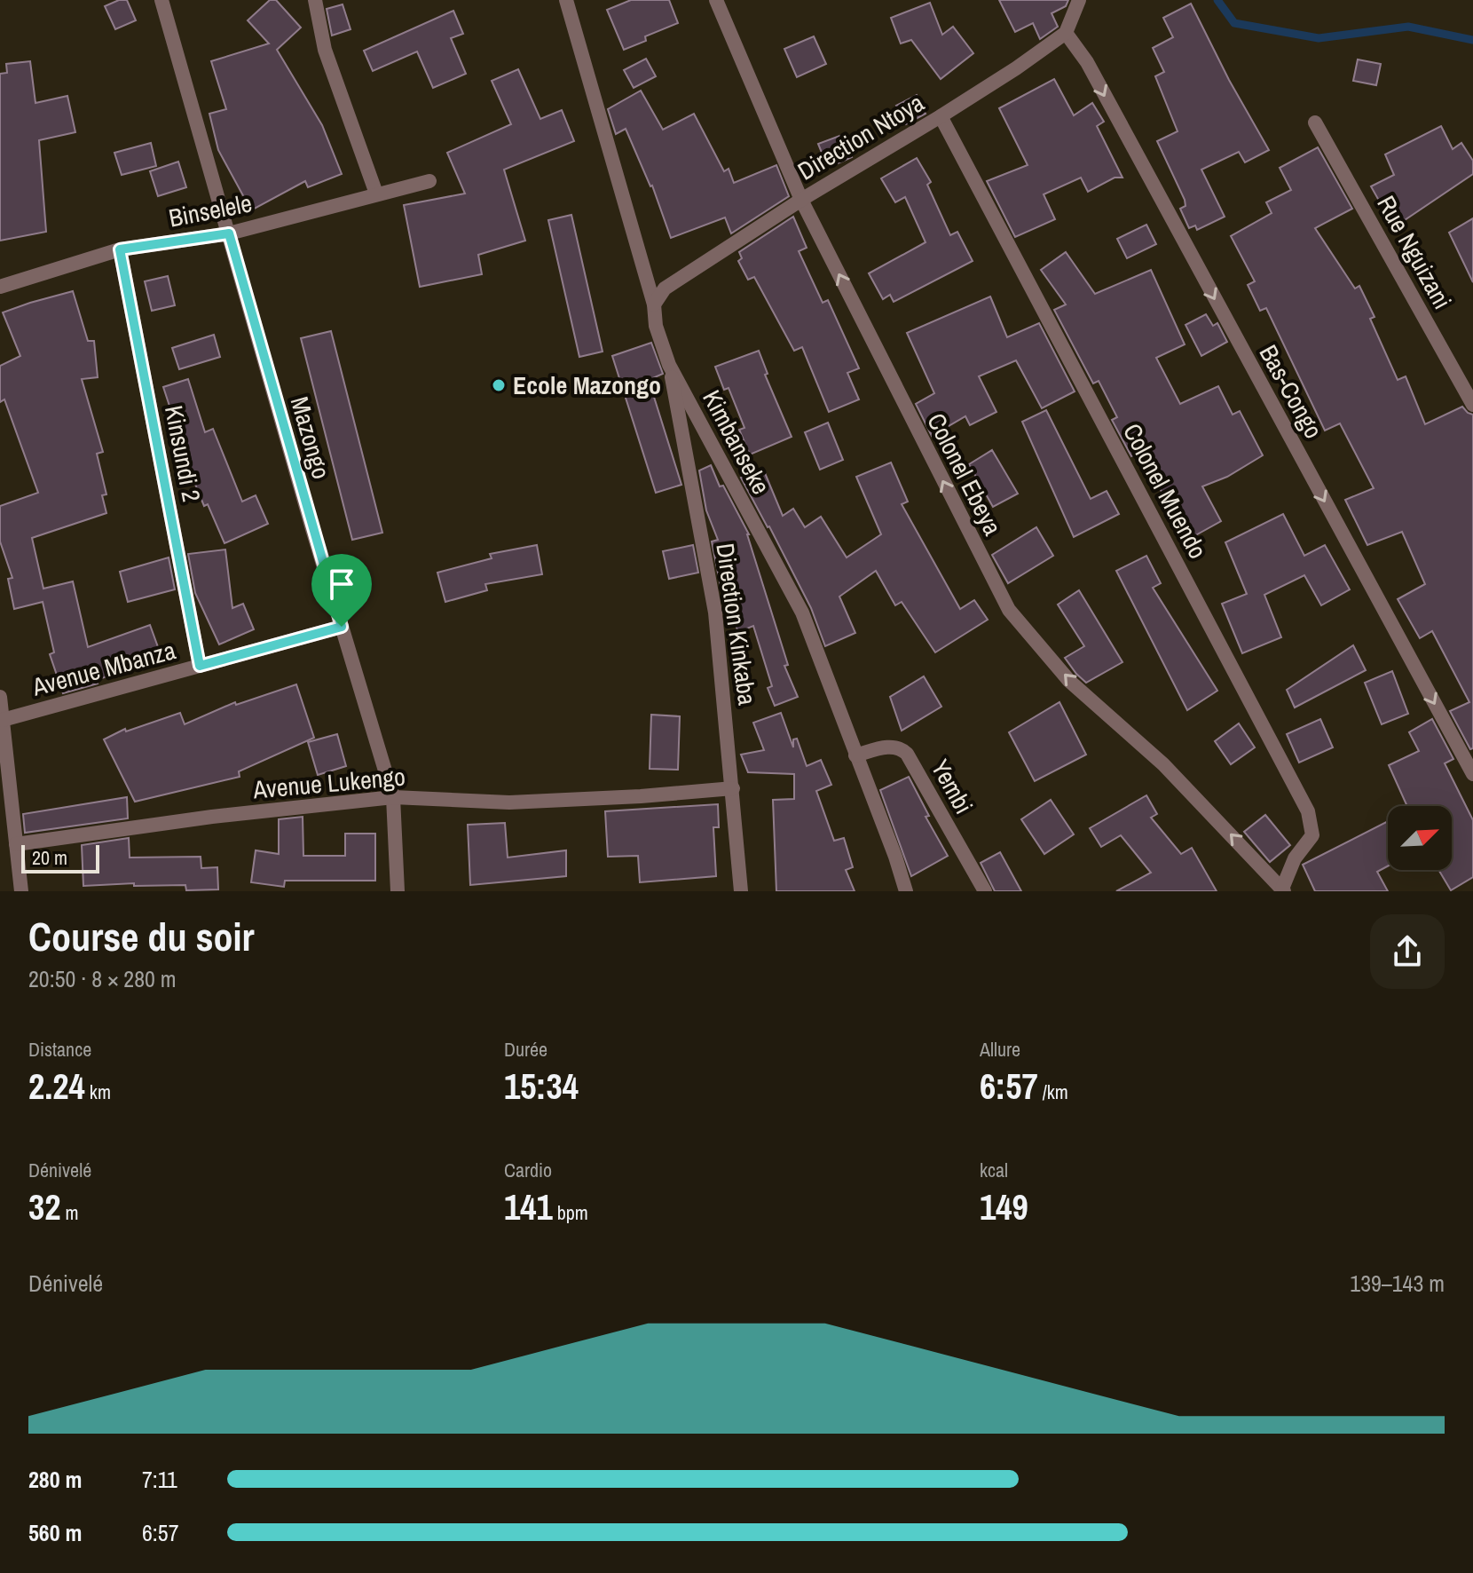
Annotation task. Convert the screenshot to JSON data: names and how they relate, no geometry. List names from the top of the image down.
{
  "streets": {
    "street": [
      "Direction Ntoya",
      "Binselele",
      "Rue Nguizani",
      "Bas-Congo",
      "Mazongo",
      "Kimbanseke",
      "Kinsundi 2",
      "Colonel Ebeya",
      "Colonel Muendo",
      "Direction Kinkaba",
      "Avenue Mbanza",
      "Avenue Lukengo",
      "Yembi"
    ]
  },
  "crossings": [
    ["Direction Ntoya", "Bas-Congo"],
    ["Direction Ntoya", "Kimbanseke"],
    ["Direction Ntoya", "Colonel Ebeya"],
    ["Direction Ntoya", "Colonel Muendo"],
    ["Binselele", "Mazongo"],
    ["Binselele", "Kinsundi 2"],
    ["Mazongo", "Avenue Mbanza"],
    ["Mazongo", "Avenue Lukengo"],
    ["Kimbanseke", "Direction Kinkaba"],
    ["Kimbanseke", "Yembi"],
    ["Kinsundi 2", "Avenue Mbanza"],
    ["Colonel Ebeya", "Colonel Muendo"],
    ["Direction Kinkaba", "Avenue Lukengo"]
  ],
  "one_way": ["Bas-Congo", "Colonel Ebeya"],
  "places": ["Ecole Mazongo"],
  "scale_bar": "20 m",
  "north": "top right",
  "page": {
    "scale": "20 m",
    "heading": ["Course du soir", "20:50 · 8 × 280 m"],
    "stats": [
      ["Distance", "2.24 km"],
      ["Durée", "15:34"],
      ["Allure", "6:57 /km"],
      ["Dénivelé", "32 m"],
      ["Cardio", "141 bpm"],
      ["kcal", "149"]
    ],
    "chart": ["Dénivelé", "139–143 m"],
    "list": [
      {
        "name": "280 m",
        "note": "7:11"
      },
      {
        "name": "560 m",
        "note": "6:57"
      }
    ]
  }
}
